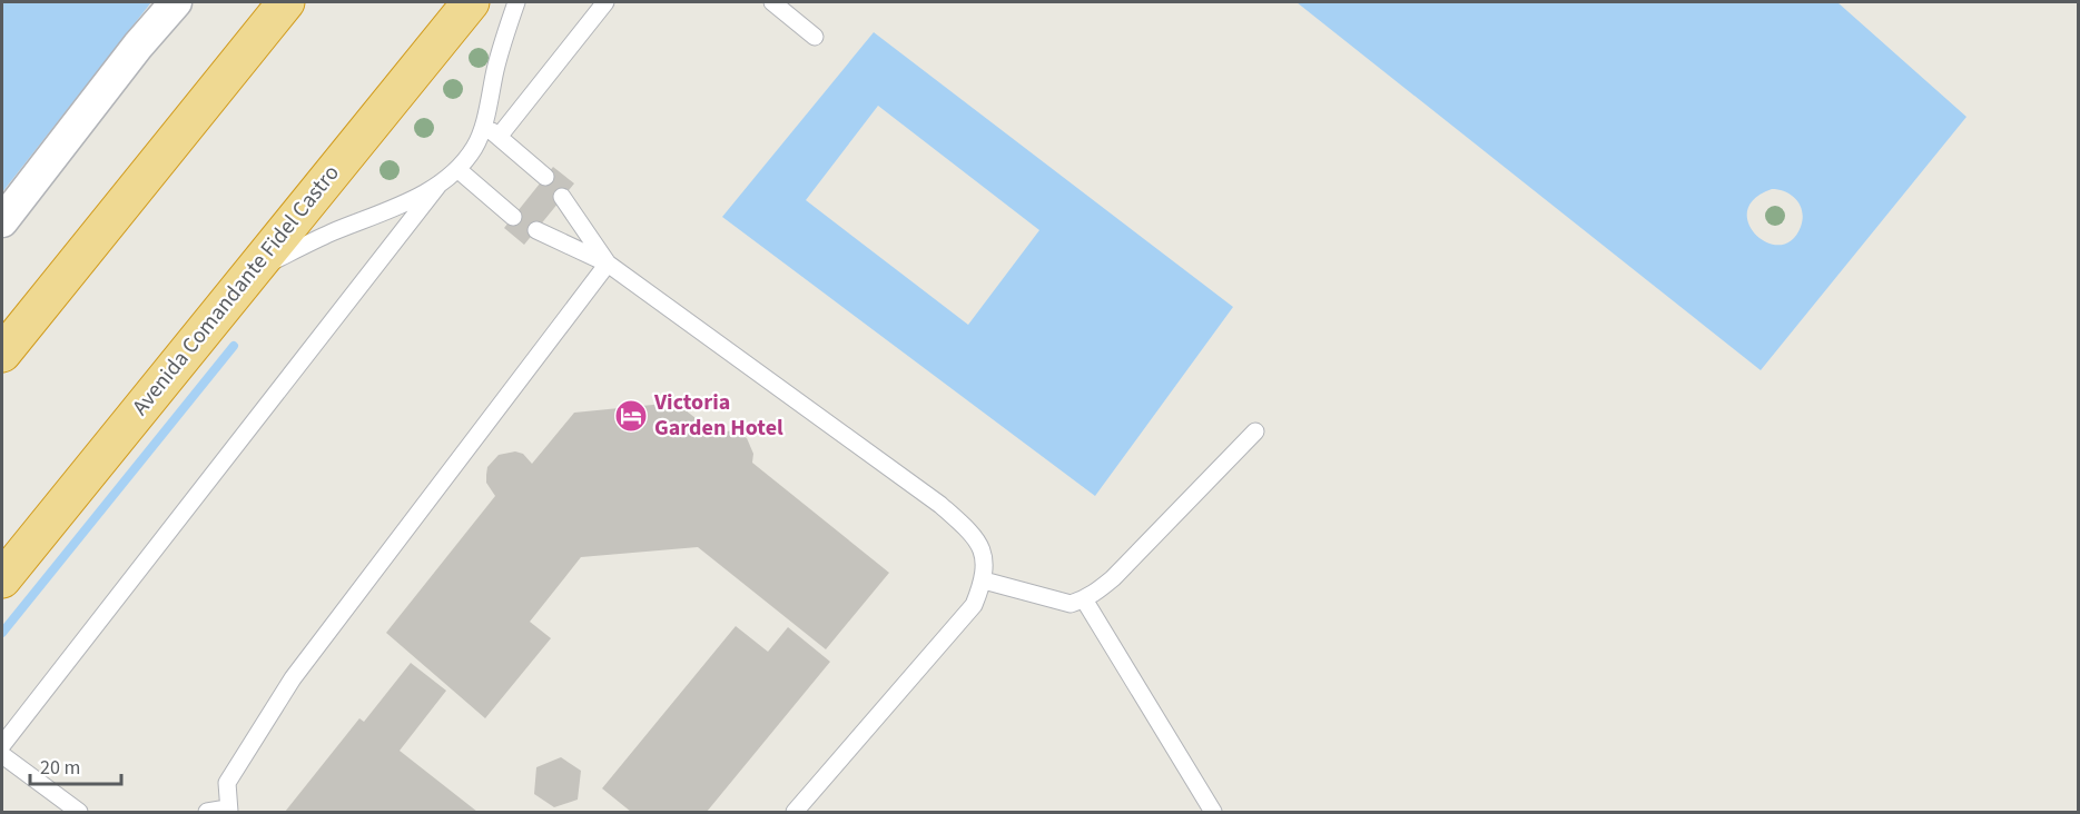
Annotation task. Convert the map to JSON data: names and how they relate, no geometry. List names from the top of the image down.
{
  "streets": {
    "highway": ["Avenida Comandante Fidel Castro"]
  },
  "places": {
    "hotel": ["Victoria Garden Hotel"]
  },
  "scale_bar": "20 m"
}
